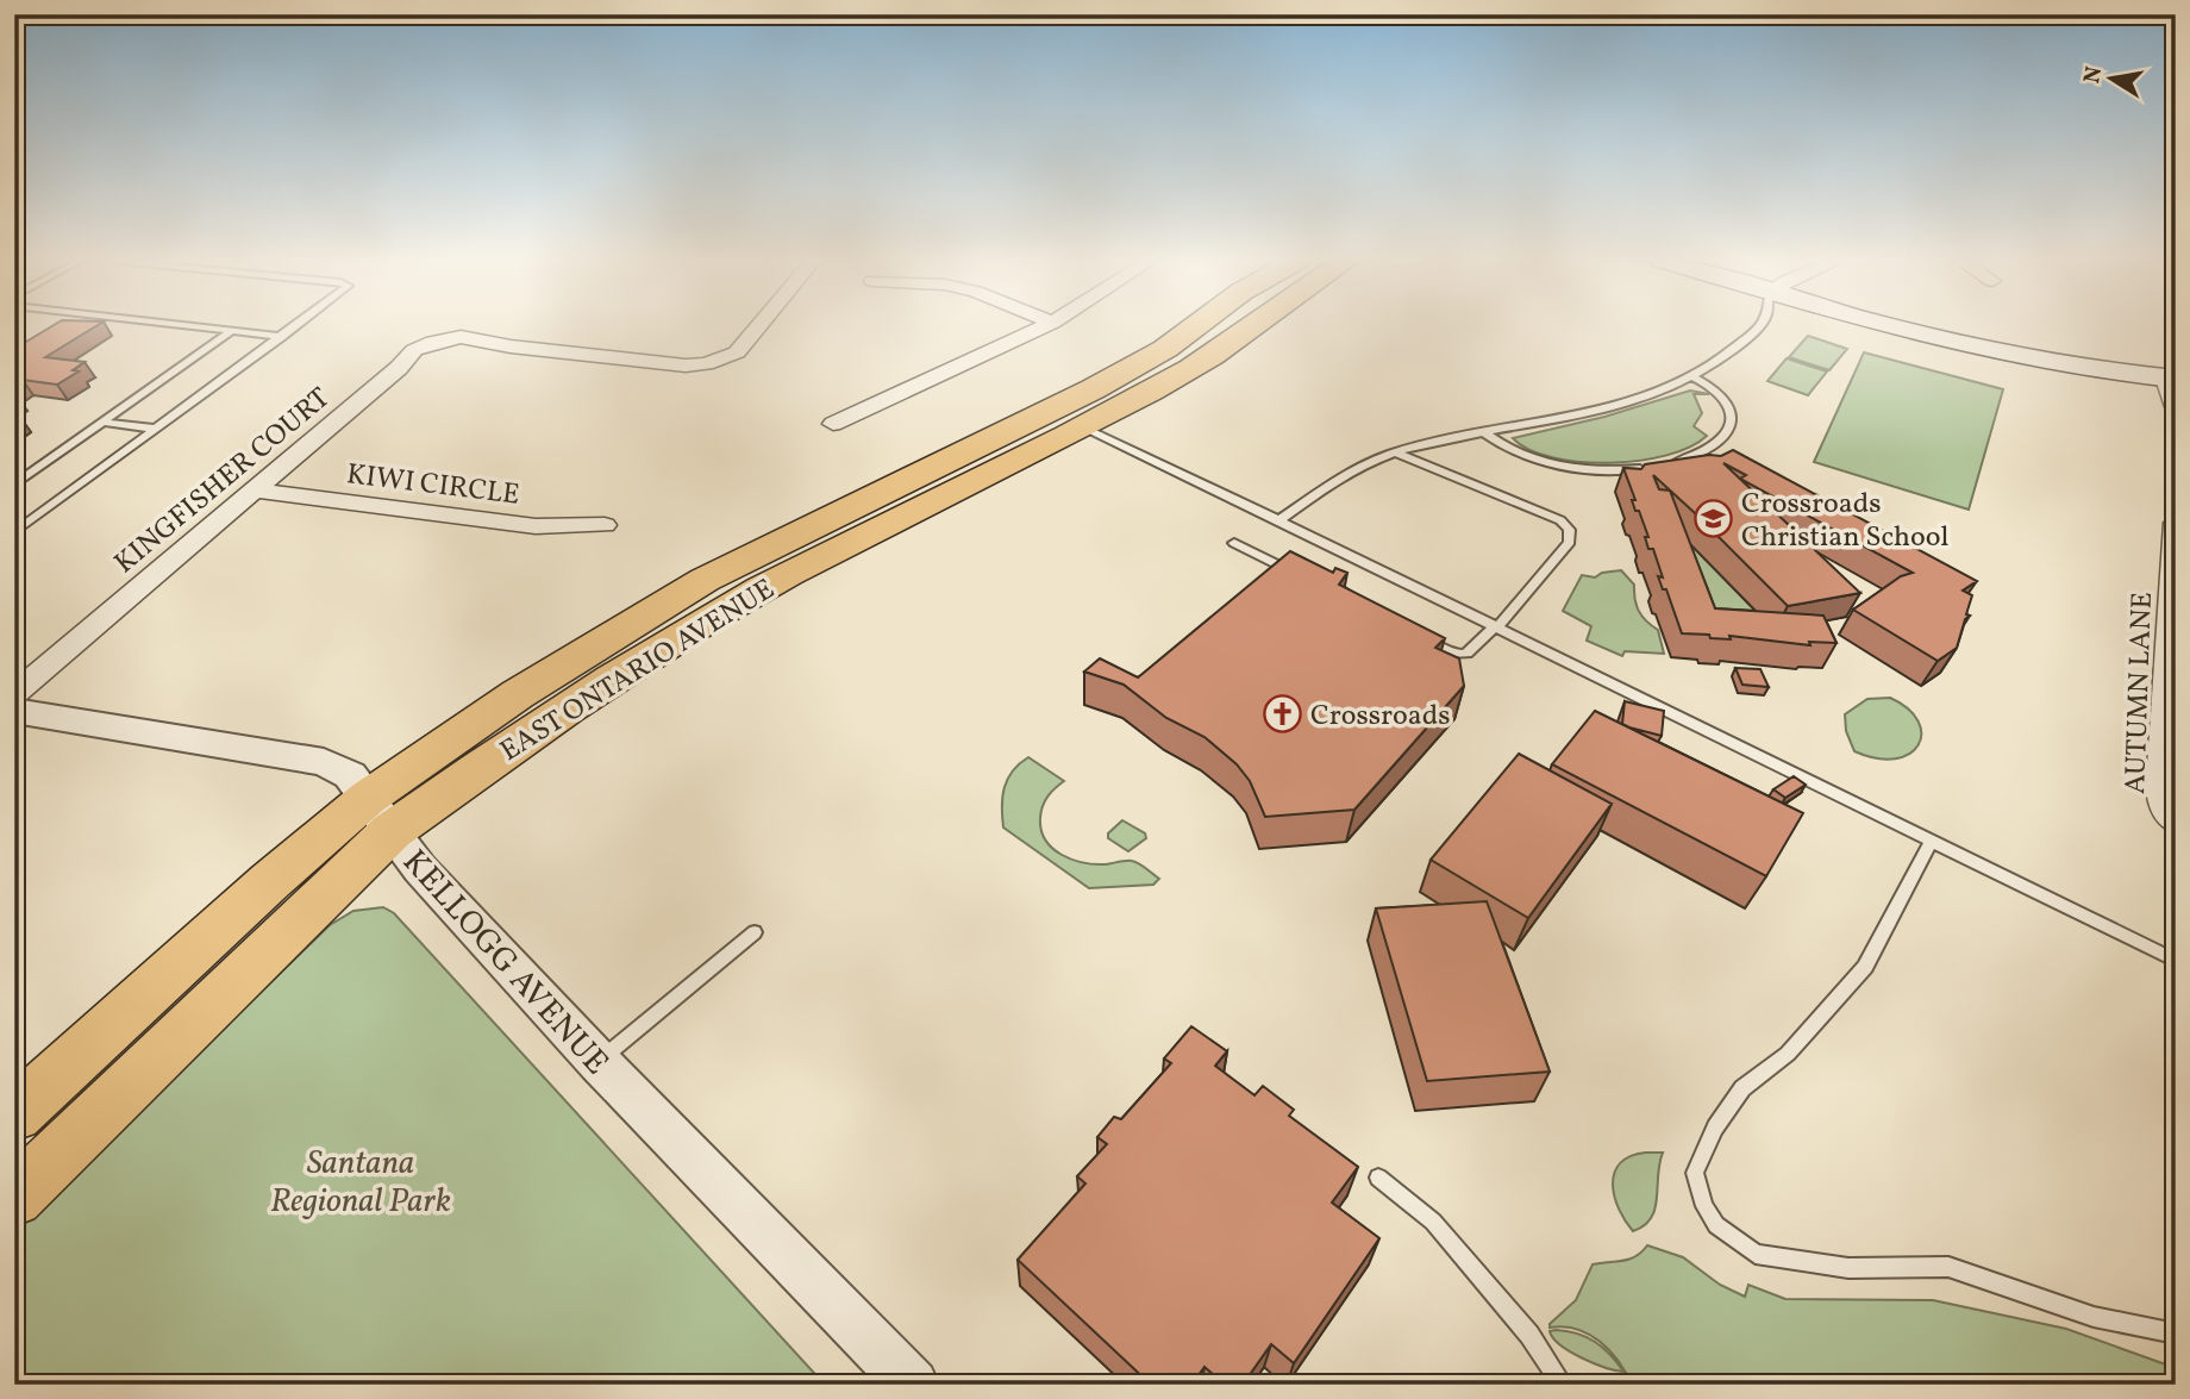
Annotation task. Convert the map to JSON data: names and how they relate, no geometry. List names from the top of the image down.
{
  "streets": {
    "main road": ["EAST ONTARIO AVENUE"],
    "street": [
      "KINGFISHER COURT",
      "KIWI CIRCLE",
      "AUTUMN LANE",
      "KELLOGG AVENUE"
    ]
  },
  "crossings": [
    ["KINGFISHER COURT", "KIWI CIRCLE"],
    ["EAST ONTARIO AVENUE", "KELLOGG AVENUE"]
  ],
  "parks": ["Santana Regional Park"],
  "places": {
    "school or university": ["Crossroads Christian School"],
    "church": ["Crossroads"]
  },
  "north": "left"
}
